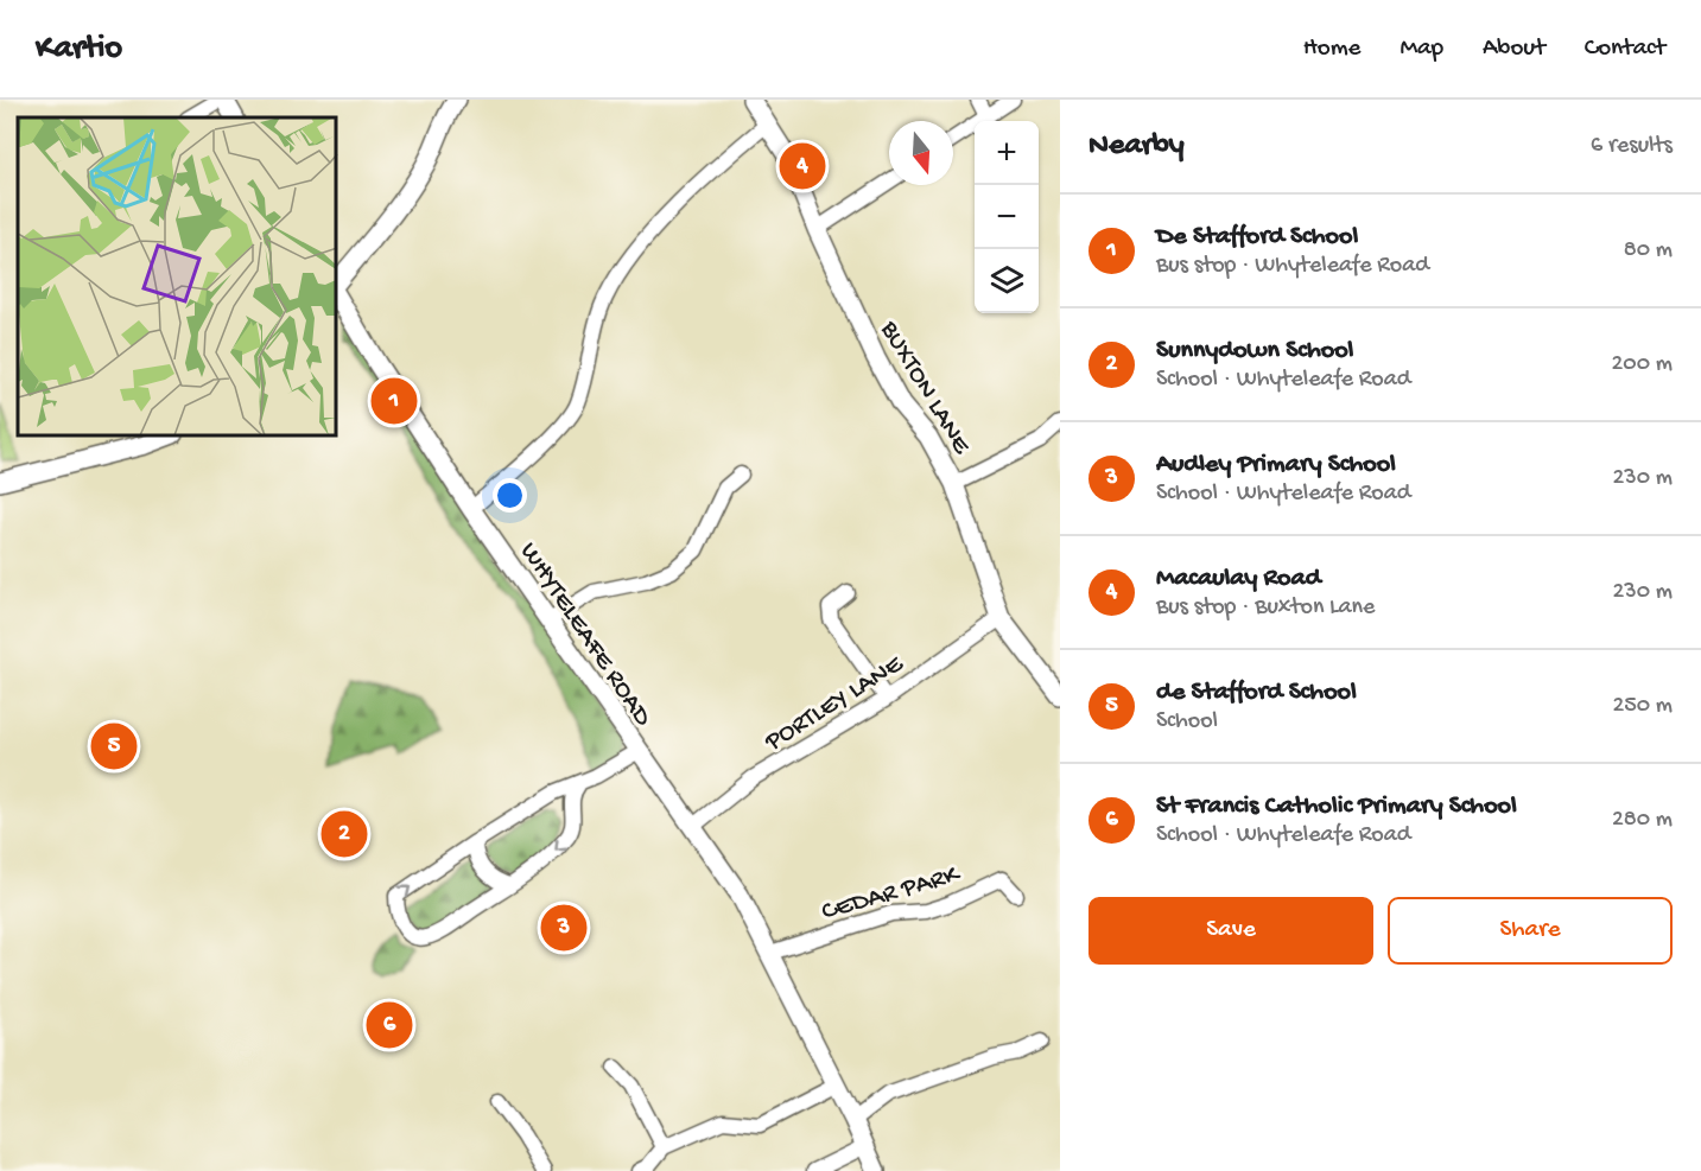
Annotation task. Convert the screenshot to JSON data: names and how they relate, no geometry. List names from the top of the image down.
{
  "streets": {
    "street": [
      "BUXTON LANE",
      "WHYTELEAFE ROAD",
      "PORTLEY LANE",
      "CEDAR PARK"
    ]
  },
  "crossings": [
    ["BUXTON LANE", "PORTLEY LANE"],
    ["WHYTELEAFE ROAD", "PORTLEY LANE"],
    ["WHYTELEAFE ROAD", "CEDAR PARK"]
  ],
  "north": "bottom",
  "page": {
    "header": "Kartio",
    "nav": [
      "Home",
      "Map",
      "About",
      "Contact"
    ],
    "heading": ["Nearby", "6 results"],
    "map_buttons": ["+", "−"],
    "pins": [
      "4",
      "1",
      "5",
      "2",
      "3",
      "6"
    ],
    "list": [
      {
        "mark": "1",
        "name": "De Stafford School",
        "note": "Bus stop · Whyteleafe Road",
        "value": "80 m"
      },
      {
        "mark": "2",
        "name": "Sunnydown School",
        "note": "School · Whyteleafe Road",
        "value": "200 m"
      },
      {
        "mark": "3",
        "name": "Audley Primary School",
        "note": "School · Whyteleafe Road",
        "value": "230 m"
      },
      {
        "mark": "4",
        "name": "Macaulay Road",
        "note": "Bus stop · Buxton Lane",
        "value": "230 m"
      },
      {
        "mark": "5",
        "name": "de Stafford School",
        "note": "School",
        "value": "250 m"
      },
      {
        "mark": "6",
        "name": "St Francis Catholic Primary School",
        "note": "School · Whyteleafe Road",
        "value": "280 m"
      }
    ],
    "buttons": ["Save", "Share"]
  }
}
